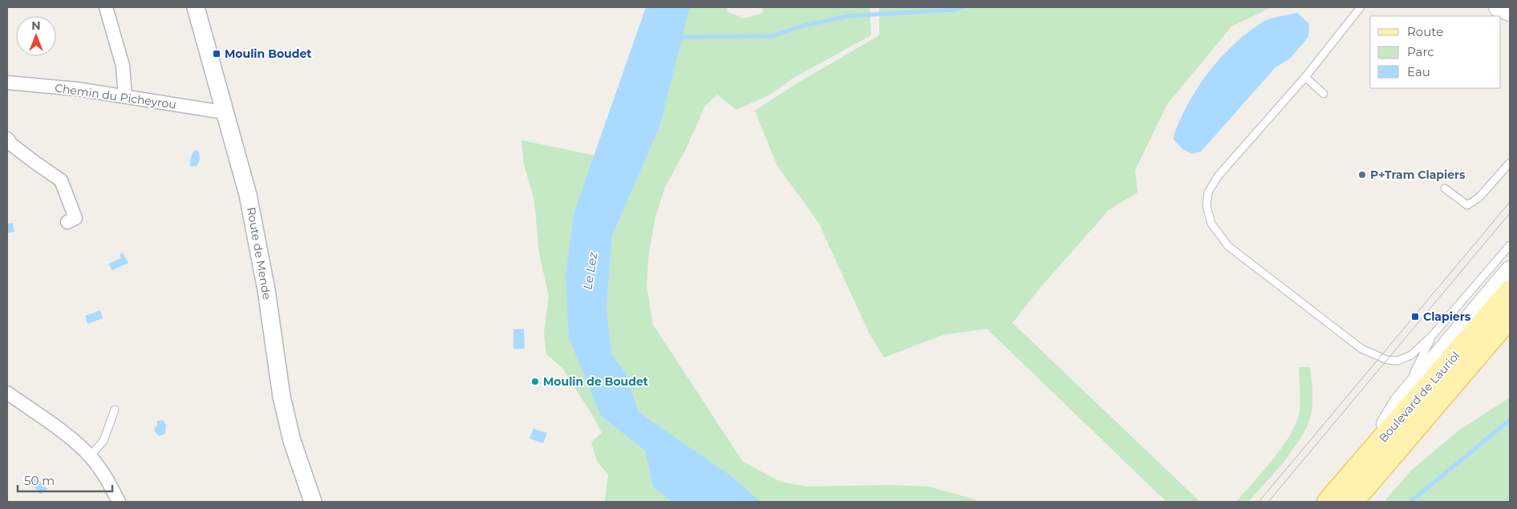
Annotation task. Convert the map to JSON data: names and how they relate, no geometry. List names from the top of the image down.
{
  "streets": {
    "main road": ["Boulevard de Lauriol"],
    "street": ["Chemin du Picheyrou", "Route de Mende"]
  },
  "crossings": [
    ["Chemin du Picheyrou", "Route de Mende"]
  ],
  "water": ["Le Lez"],
  "places": {
    "transit": ["Moulin Boudet", "Clapiers"],
    "other": ["P+Tram Clapiers", "Moulin de Boudet"]
  },
  "legend": ["Route", "Parc", "Eau"],
  "scale_bar": "50 m",
  "north": "top"
}
